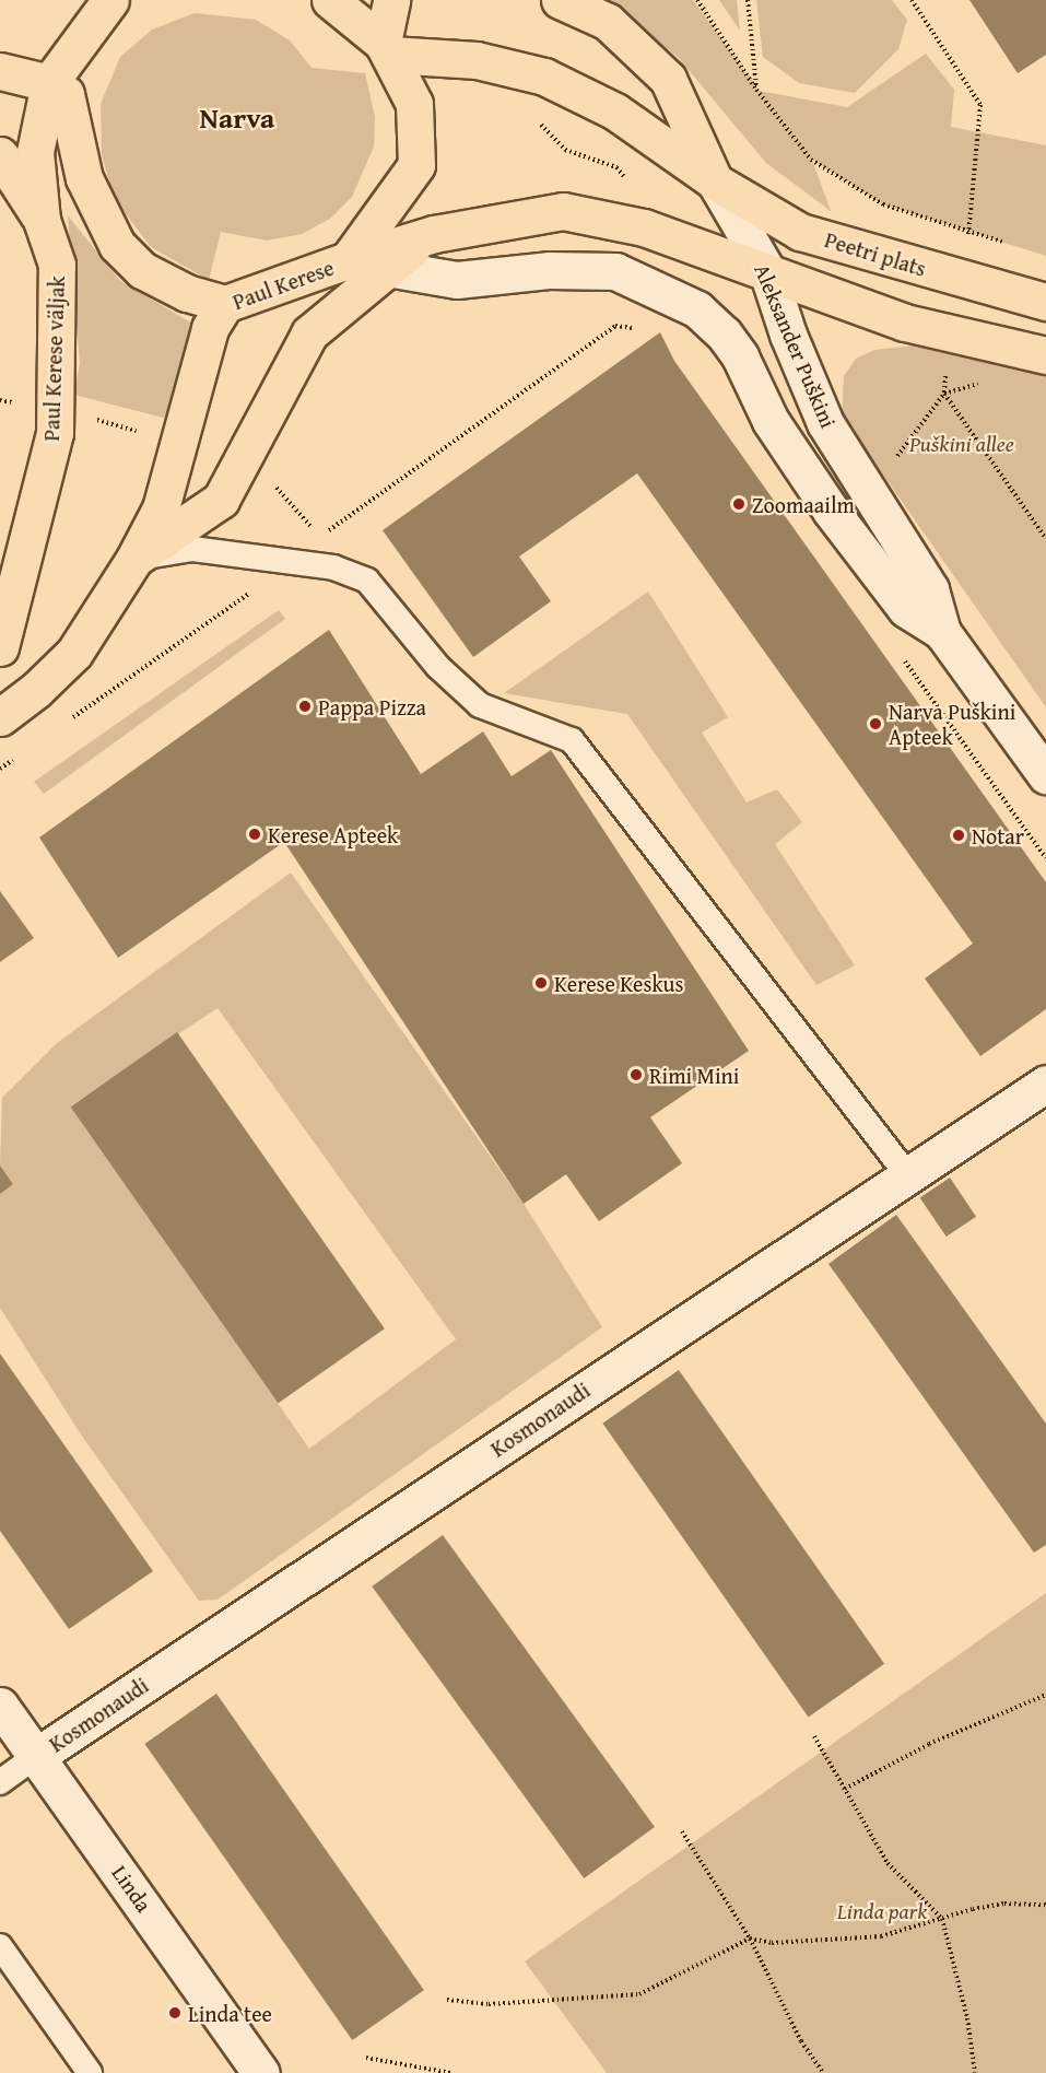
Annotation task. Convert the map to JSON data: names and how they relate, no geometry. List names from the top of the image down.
{
  "streets": {
    "highway": [
      "Peetri plats",
      "Paul Kerese",
      "Aleksander Puškini",
      "Paul Kerese väljak"
    ],
    "street": ["Kosmonaudi", "Linda"]
  },
  "crossings": [
    ["Peetri plats", "Aleksander Puškini"],
    ["Paul Kerese", "Aleksander Puškini"],
    ["Kosmonaudi", "Linda"]
  ],
  "districts": ["Narva"],
  "parks": ["Puškini allee", "Linda park"],
  "places": [
    "Zoomaailm",
    "Pappa Pizza",
    "Narva Puškini Apteek",
    "Kerese Apteek",
    "Notar",
    "Kerese Keskus",
    "Rimi Mini",
    "Linda tee"
  ]
}
